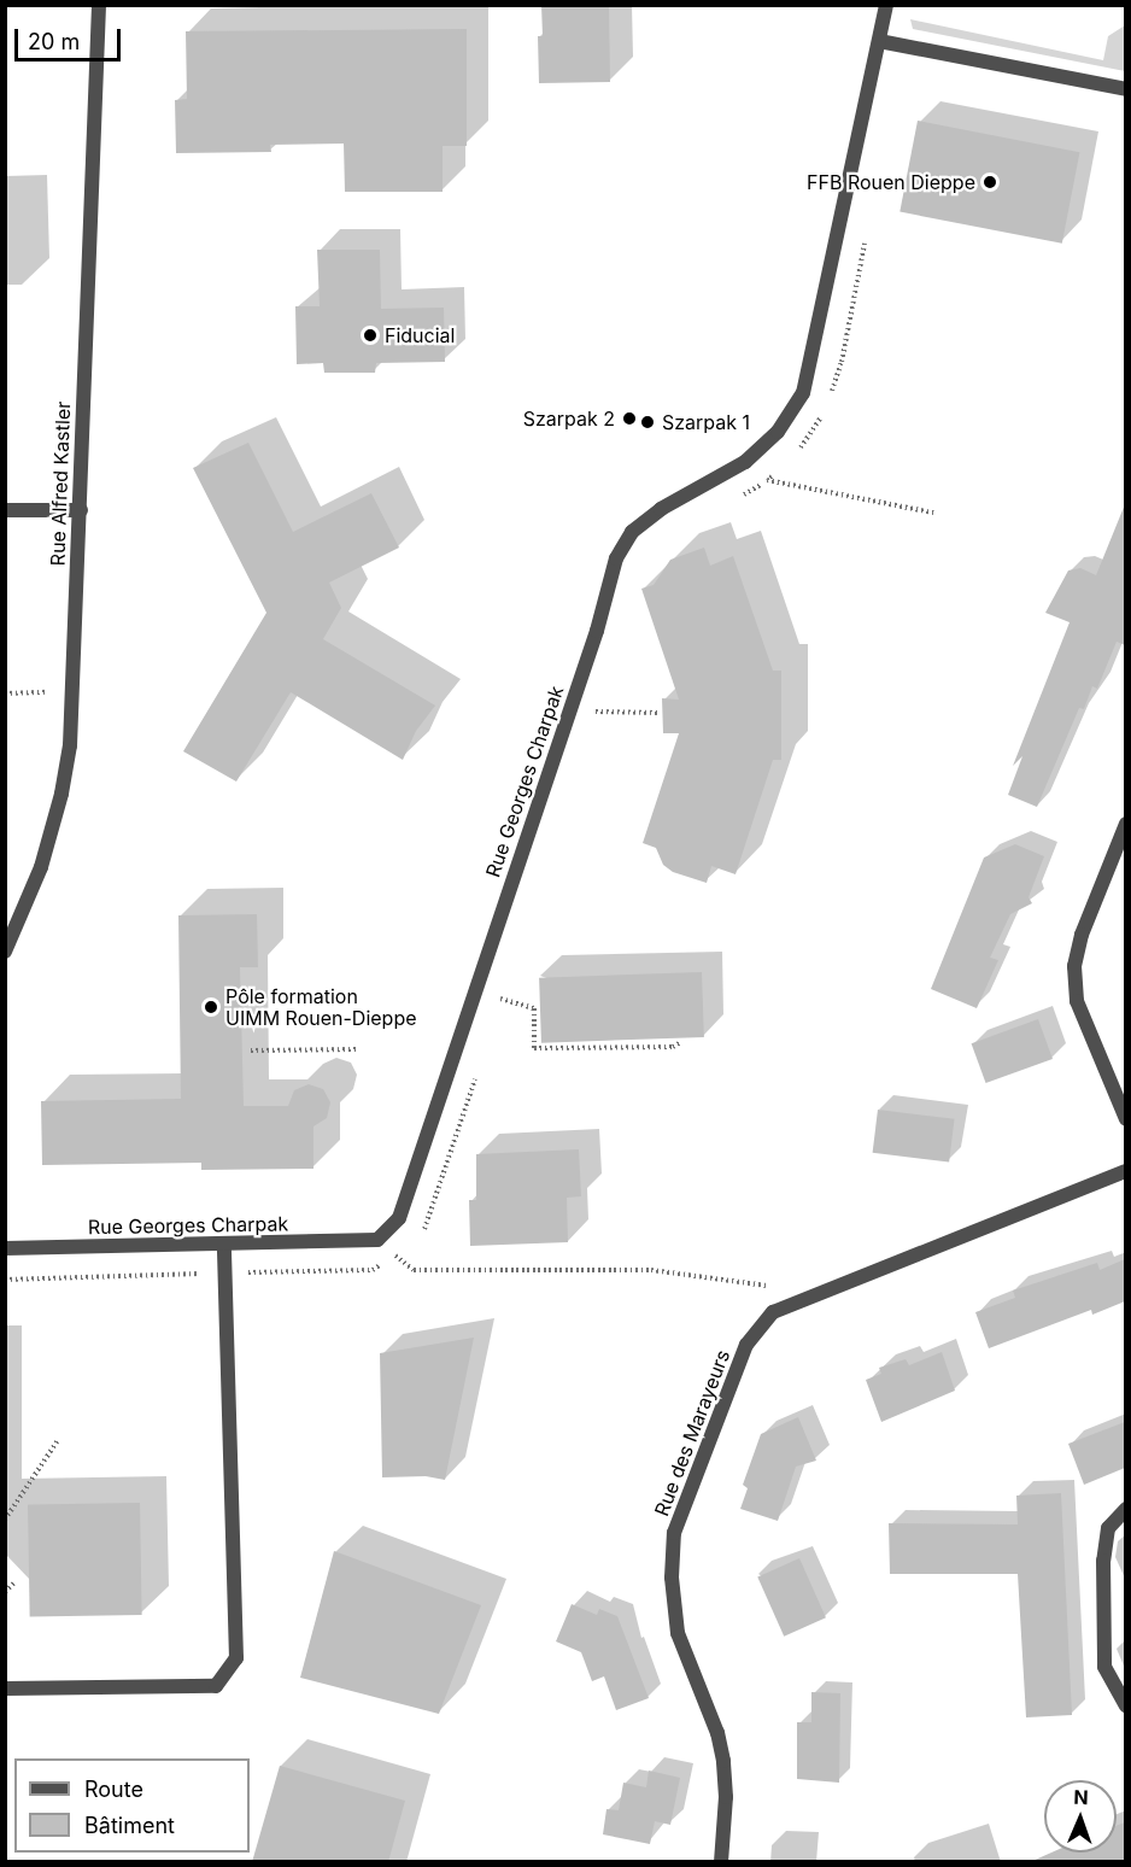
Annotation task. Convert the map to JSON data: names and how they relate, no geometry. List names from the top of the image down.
{
  "streets": {
    "street": ["Rue Alfred Kastler", "Rue Georges Charpak", "Rue des Marayeurs"]
  },
  "places": [
    "FFB Rouen Dieppe",
    "Fiducial",
    "Szarpak 2",
    "Szarpak 1",
    "Pôle formation UIMM Rouen-Dieppe"
  ],
  "legend": ["Route", "Bâtiment"],
  "scale_bar": "20 m",
  "north": "top"
}
